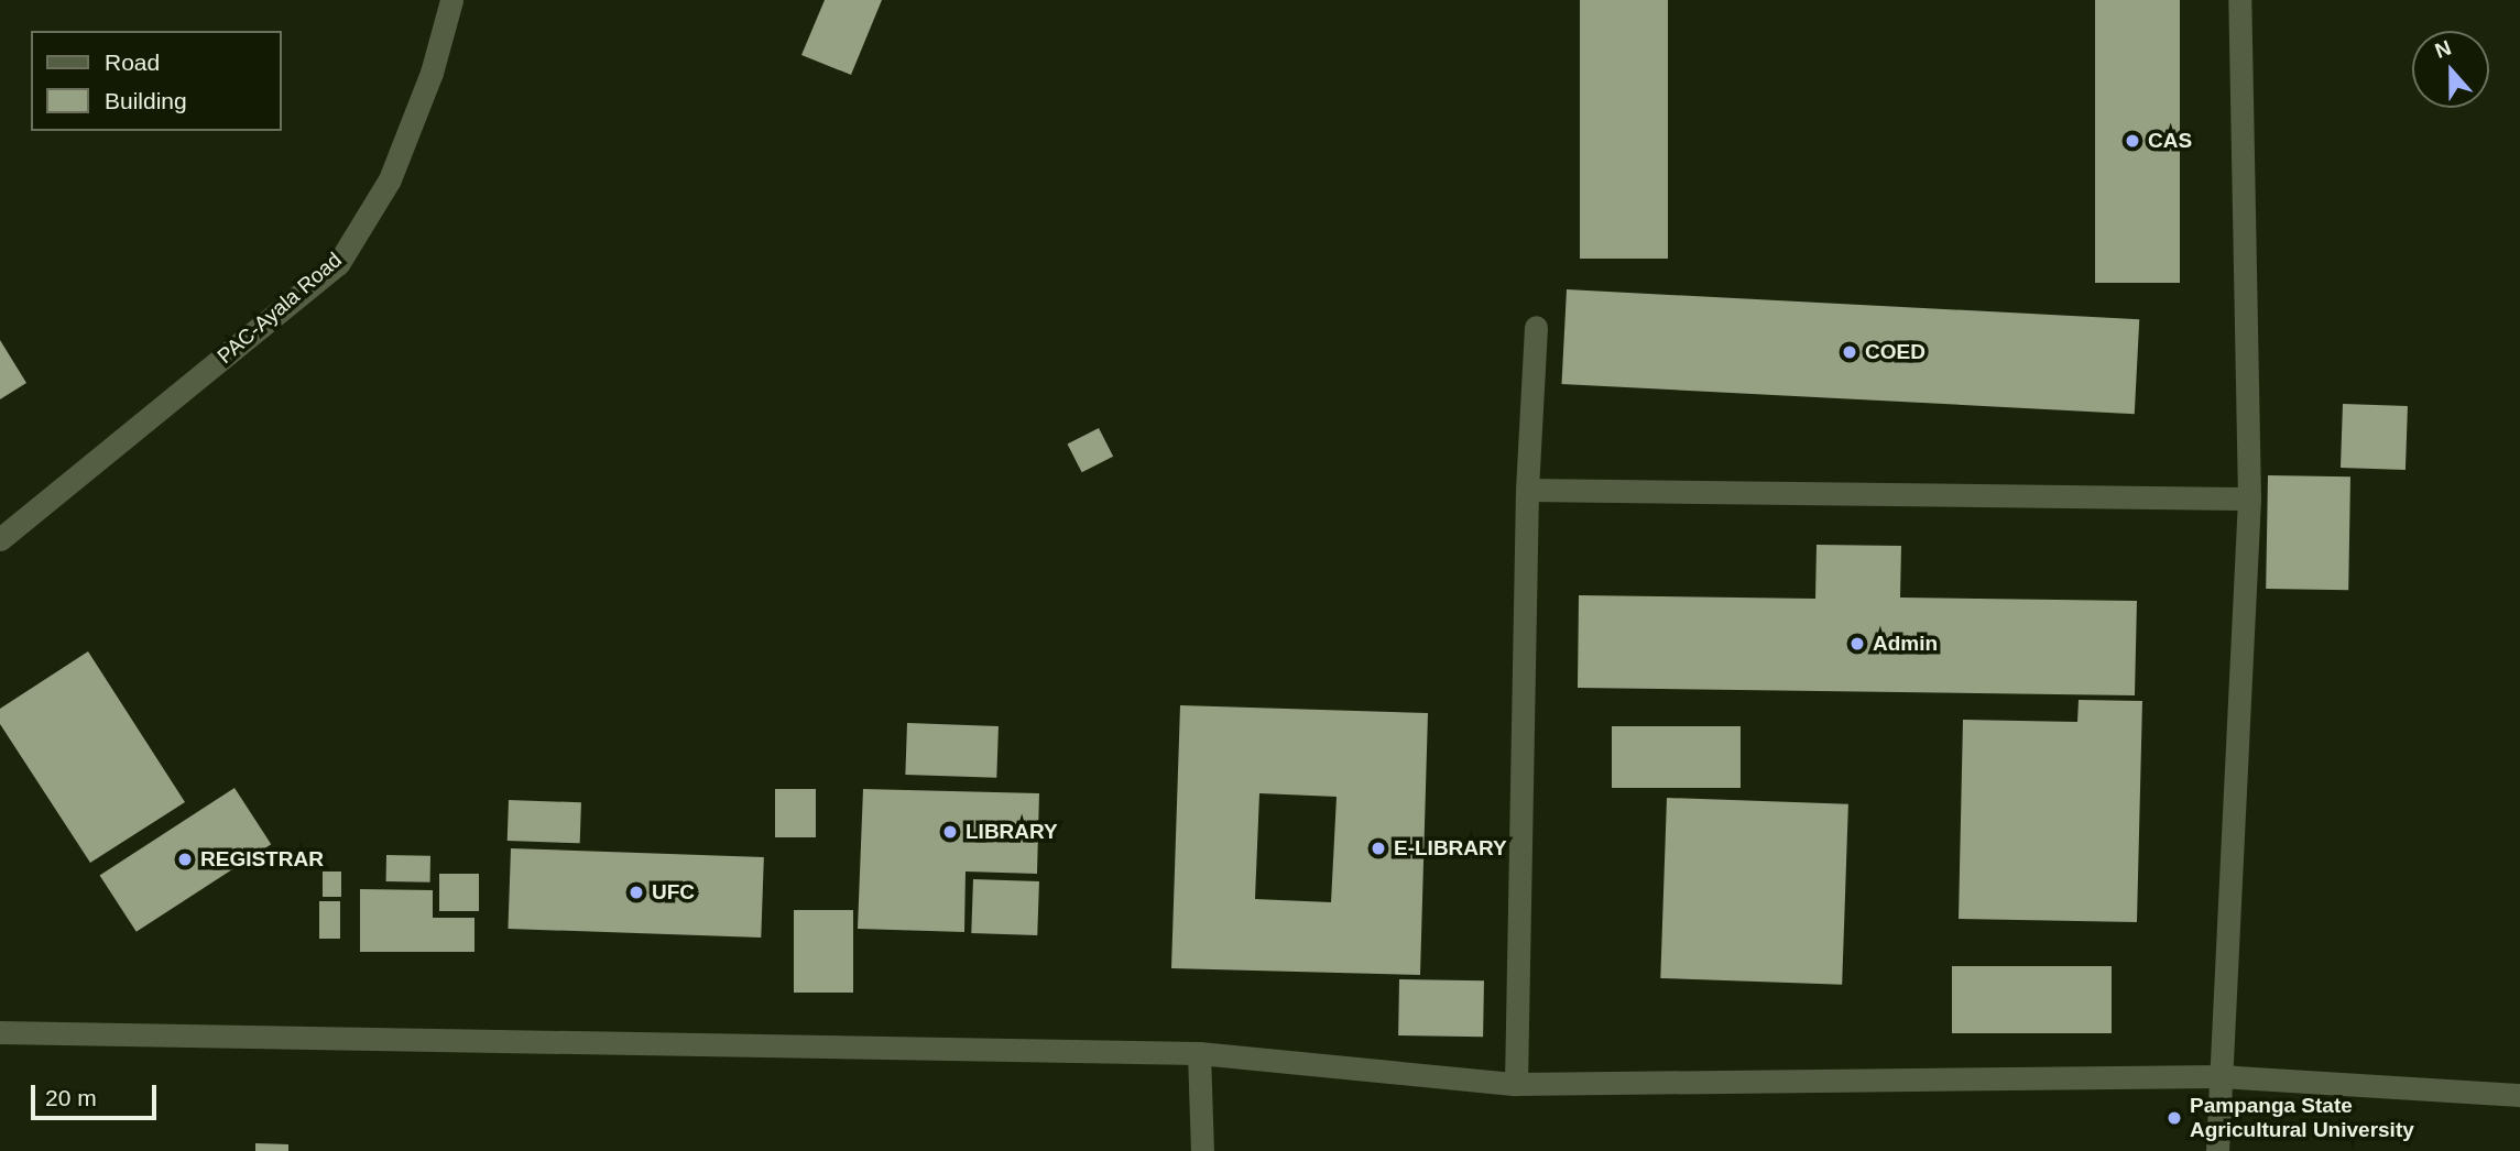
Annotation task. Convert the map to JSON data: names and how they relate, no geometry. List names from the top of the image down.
{
  "streets": {
    "street": ["PAC-Ayala Road"]
  },
  "places": [
    "CAS",
    "COED",
    "Admin",
    "LIBRARY",
    "E-LIBRARY",
    "REGISTRAR",
    "UFC",
    "Pampanga State Agricultural University"
  ],
  "legend": ["Road", "Building"],
  "scale_bar": "20 m",
  "north": "top"
}
